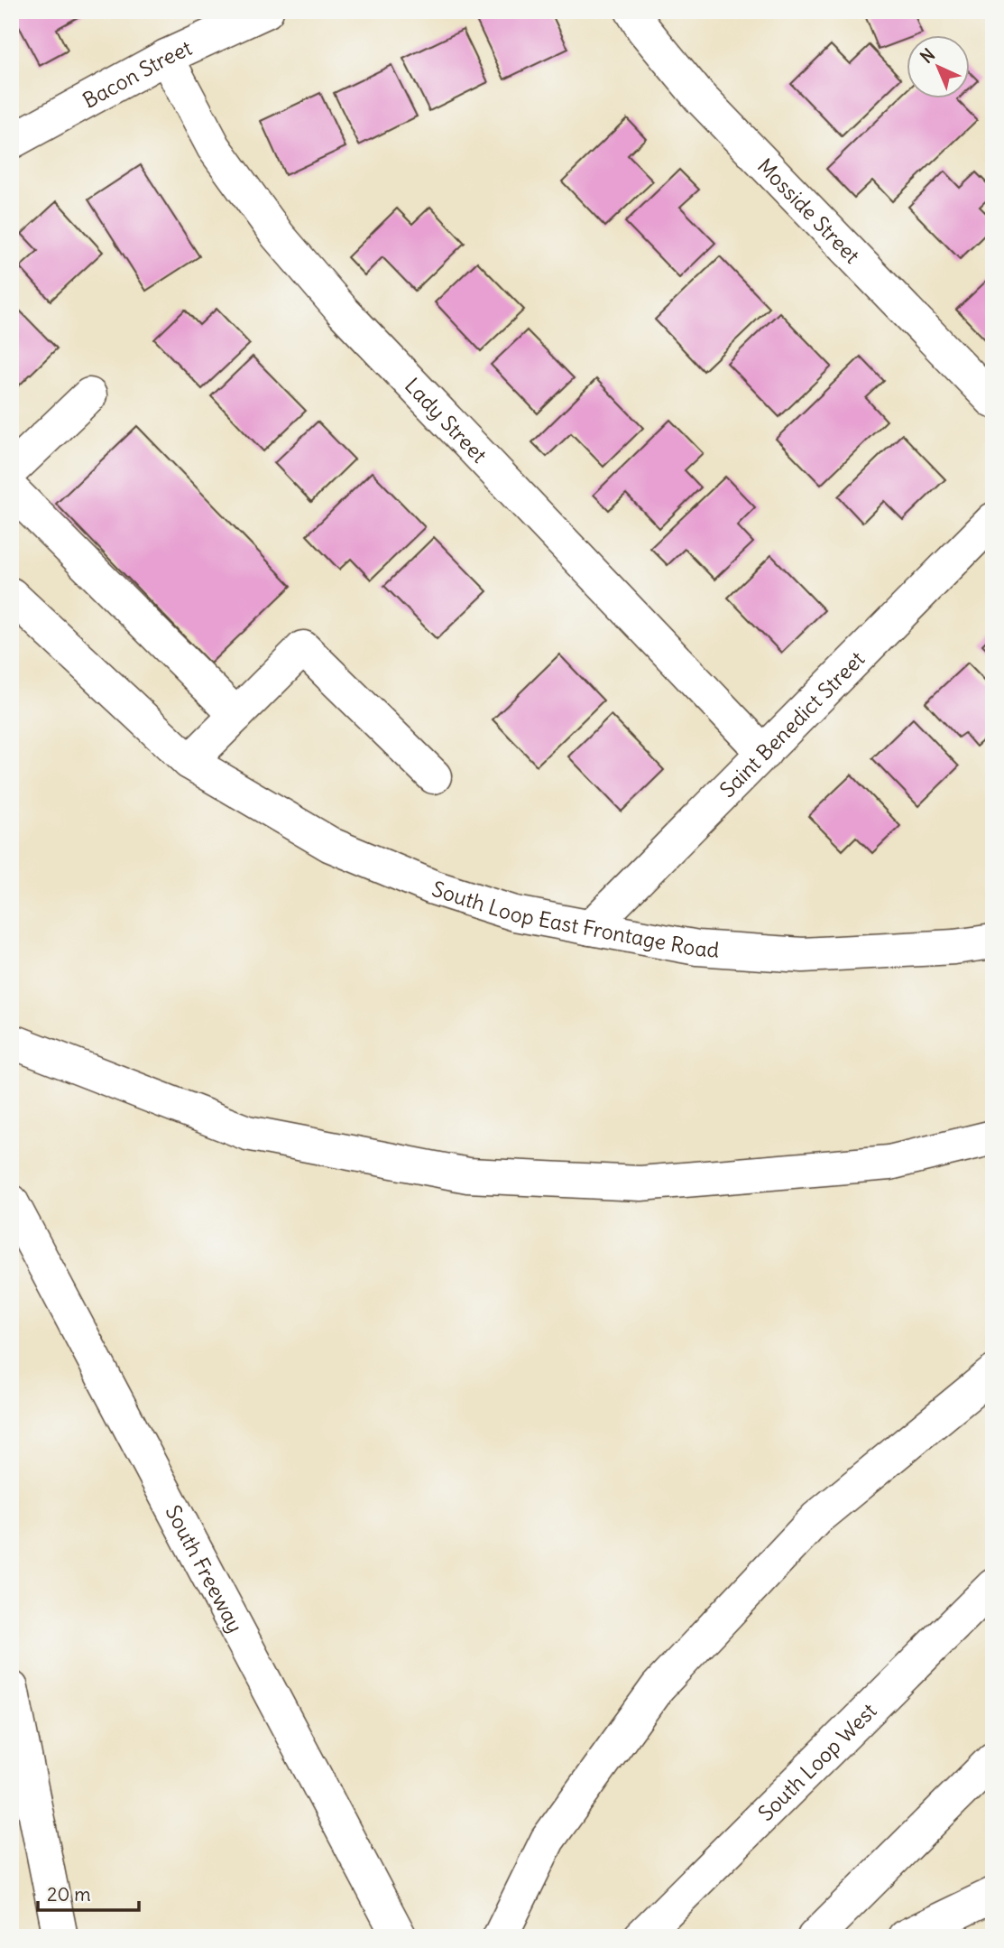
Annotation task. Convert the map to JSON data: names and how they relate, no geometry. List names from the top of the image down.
{
  "streets": {
    "main road": [
      "Bacon Street",
      "Mosside Street",
      "Lady Street",
      "Saint Benedict Street",
      "South Loop East Frontage Road",
      "South Freeway",
      "South Loop West"
    ]
  },
  "crossings": [
    ["Bacon Street", "Lady Street"],
    ["Lady Street", "Saint Benedict Street"],
    ["Saint Benedict Street", "South Loop East Frontage Road"]
  ],
  "scale_bar": "20 m",
  "north": "top left"
}
